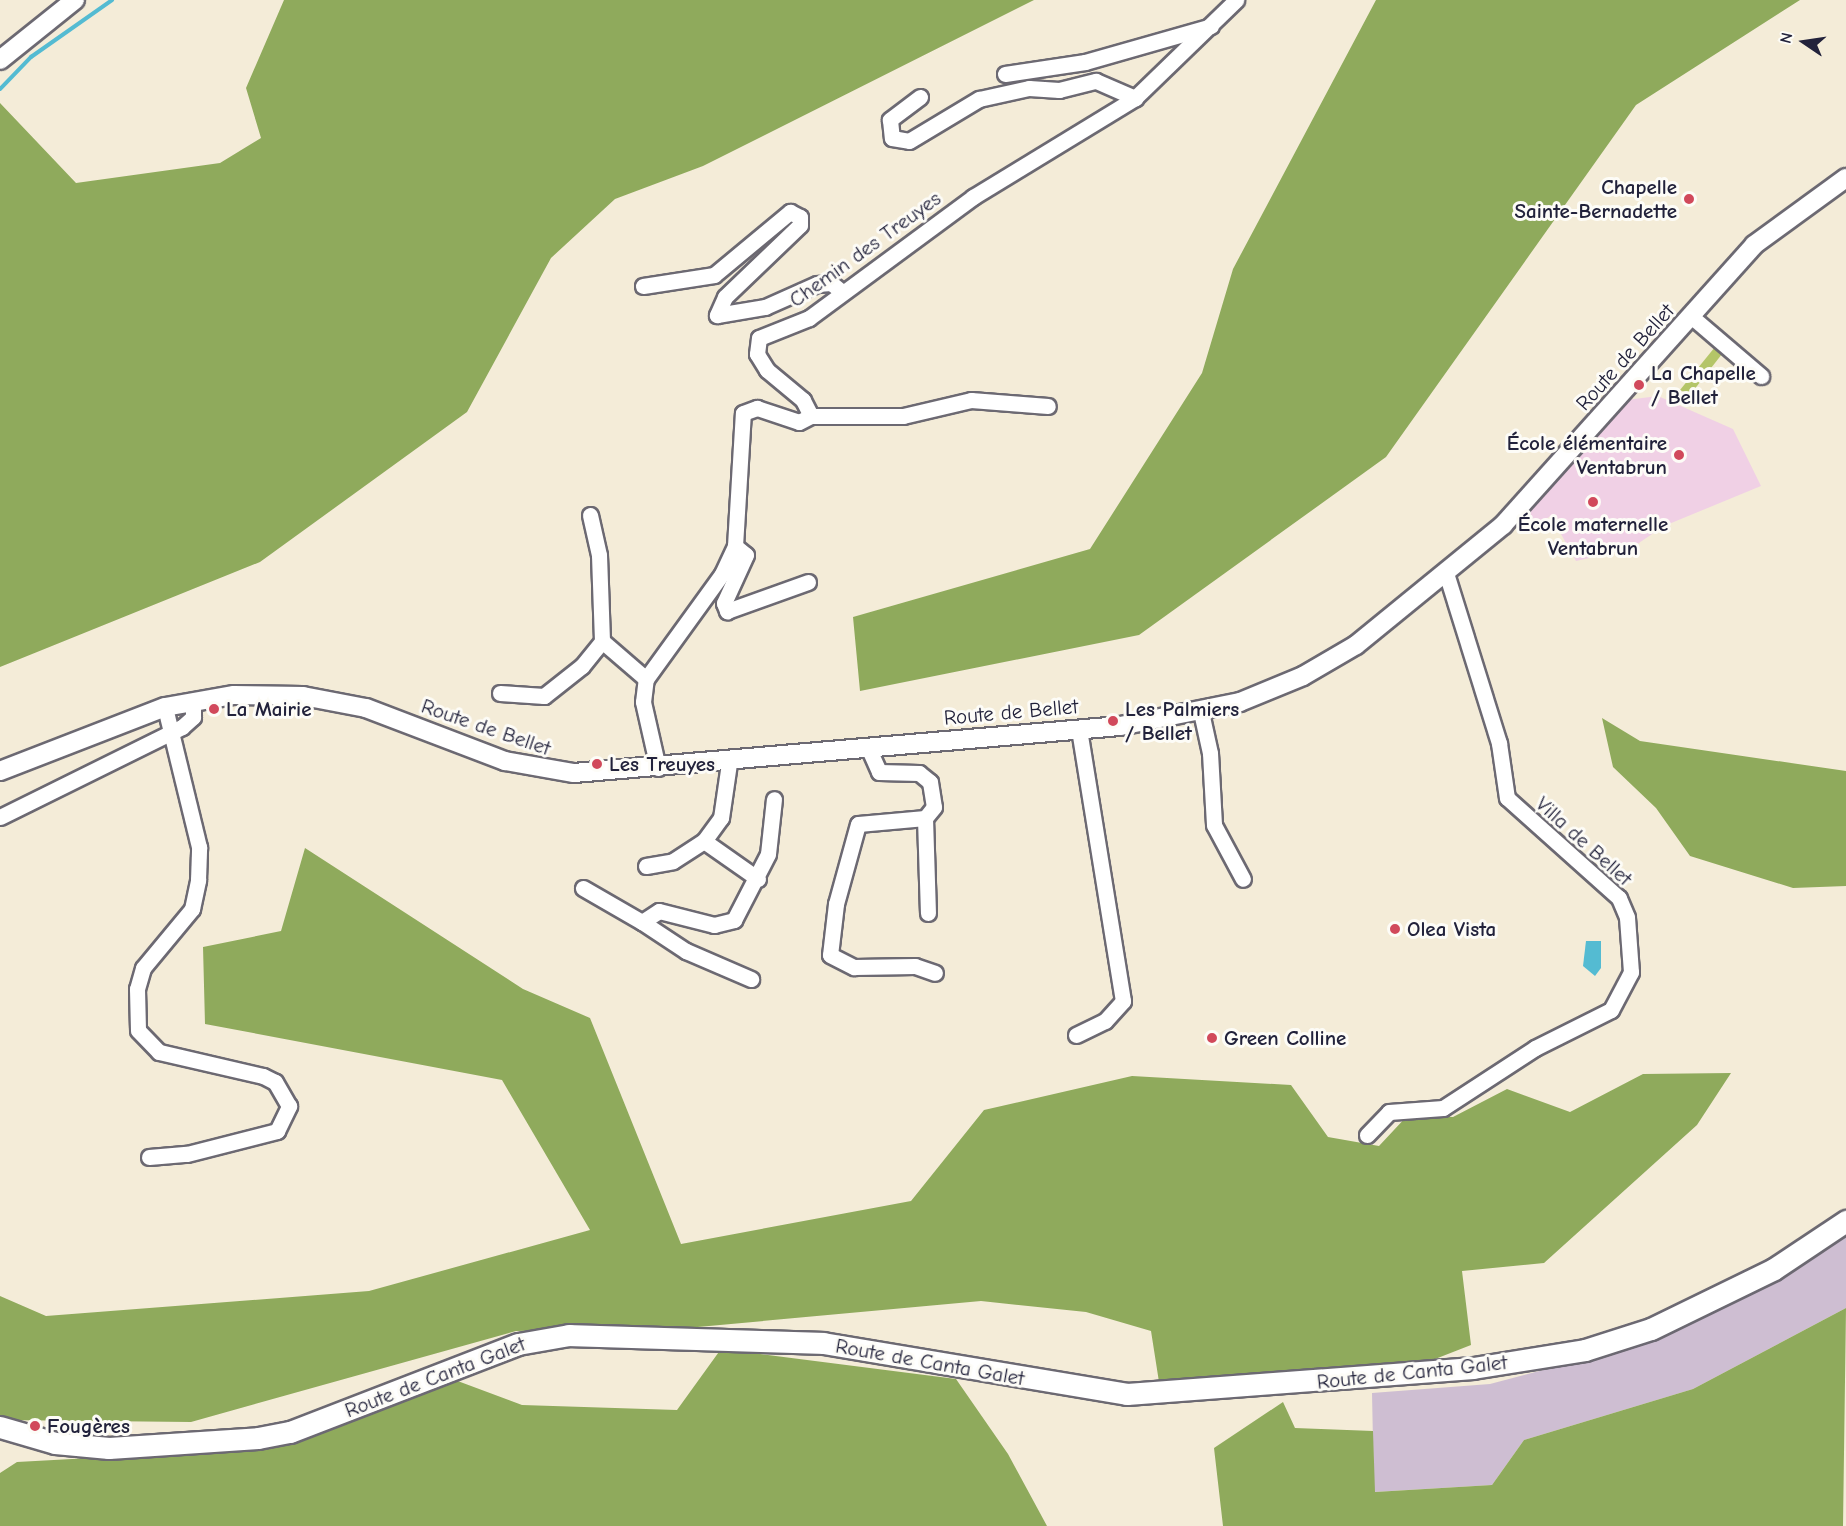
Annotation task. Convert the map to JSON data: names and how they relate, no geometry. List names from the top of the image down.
{
  "streets": {
    "main road": ["Route de Canta Galet"],
    "street": ["Chemin des Treuyes", "Route de Bellet", "Villa de Bellet"]
  },
  "crossings": [
    ["Route de Bellet", "Villa de Bellet"]
  ],
  "places": [
    "Chapelle Sainte-Bernadette",
    "La Chapelle / Bellet",
    "École élémentaire Ventabrun",
    "École maternelle Ventabrun",
    "La Mairie",
    "Les Palmiers / Bellet",
    "Les Treuyes",
    "Olea Vista",
    "Green Colline",
    "Fougères"
  ],
  "north": "left"
}
